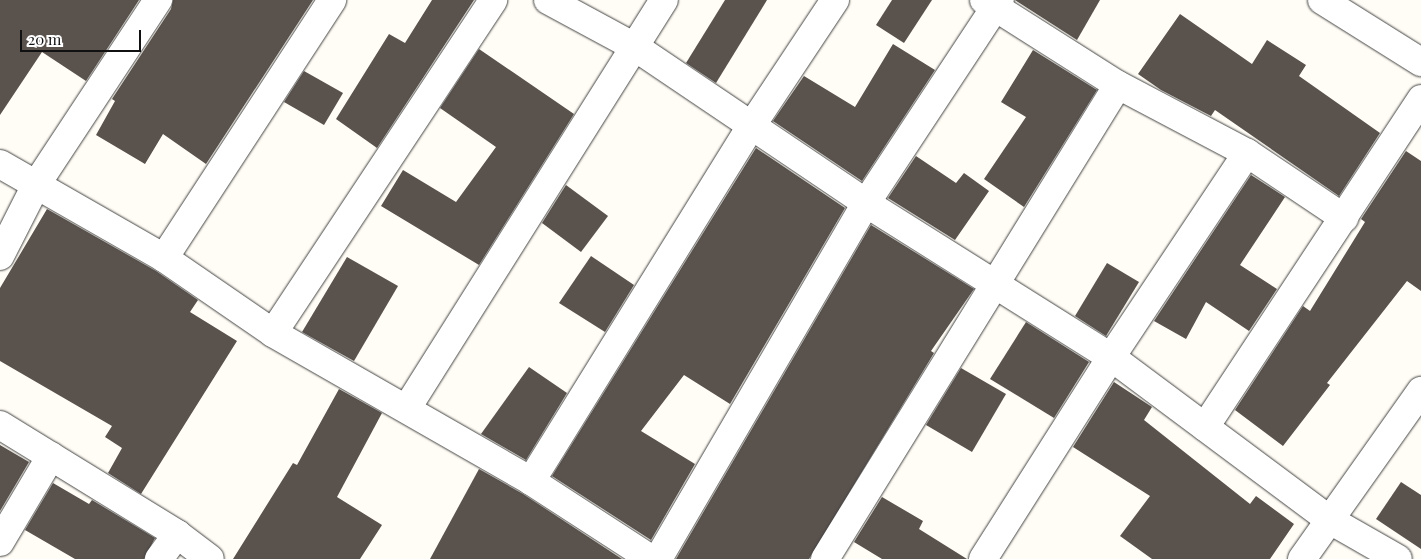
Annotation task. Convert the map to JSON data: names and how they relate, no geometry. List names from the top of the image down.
{
  "scale_bar": "20 m"
}
